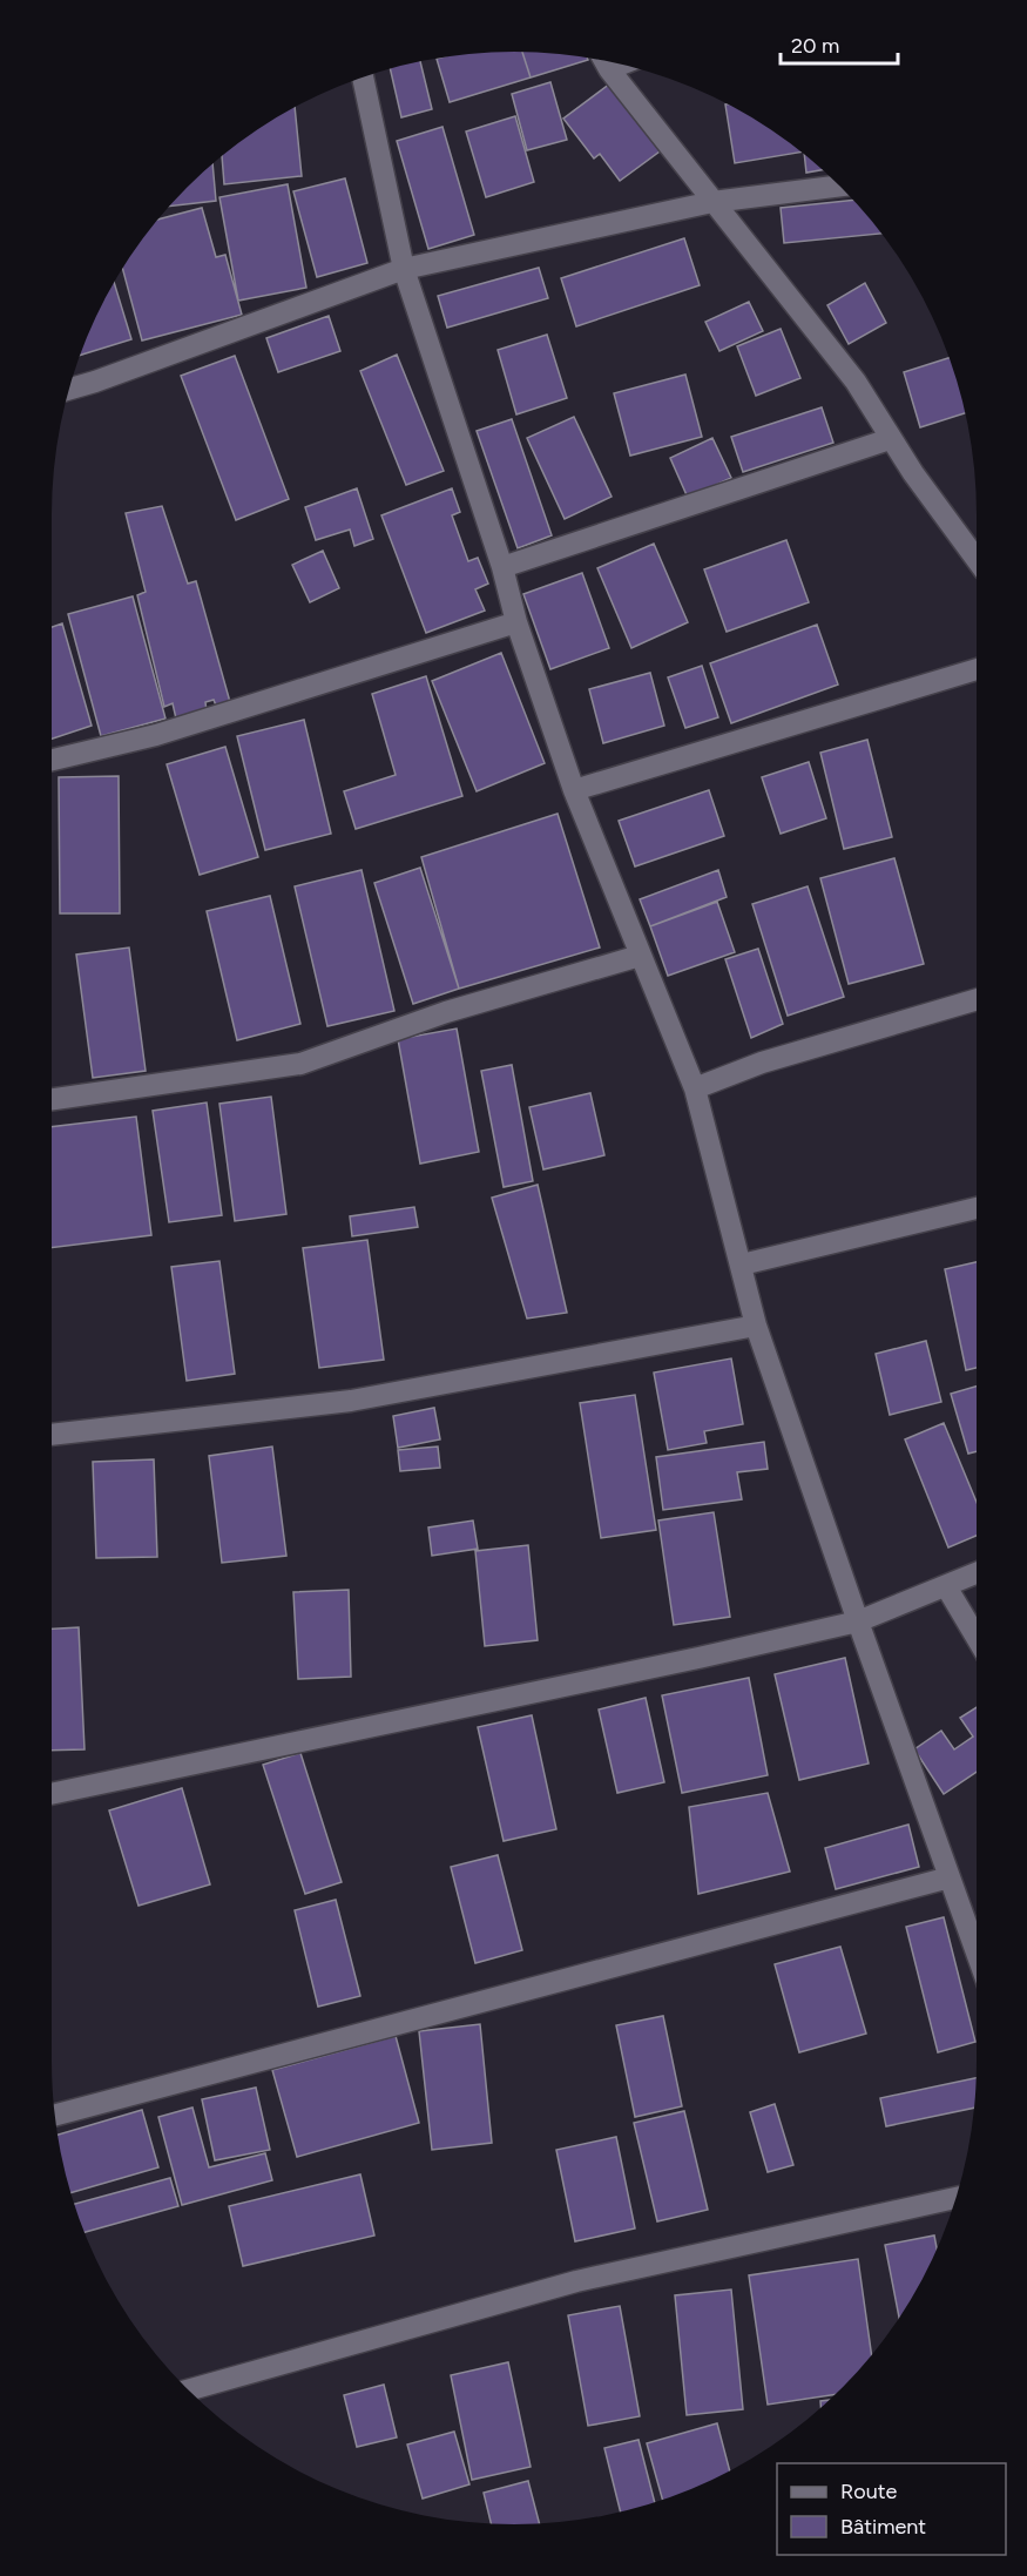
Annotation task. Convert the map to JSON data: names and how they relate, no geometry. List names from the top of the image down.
{
  "legend": ["Route", "Bâtiment"],
  "scale_bar": "20 m"
}
